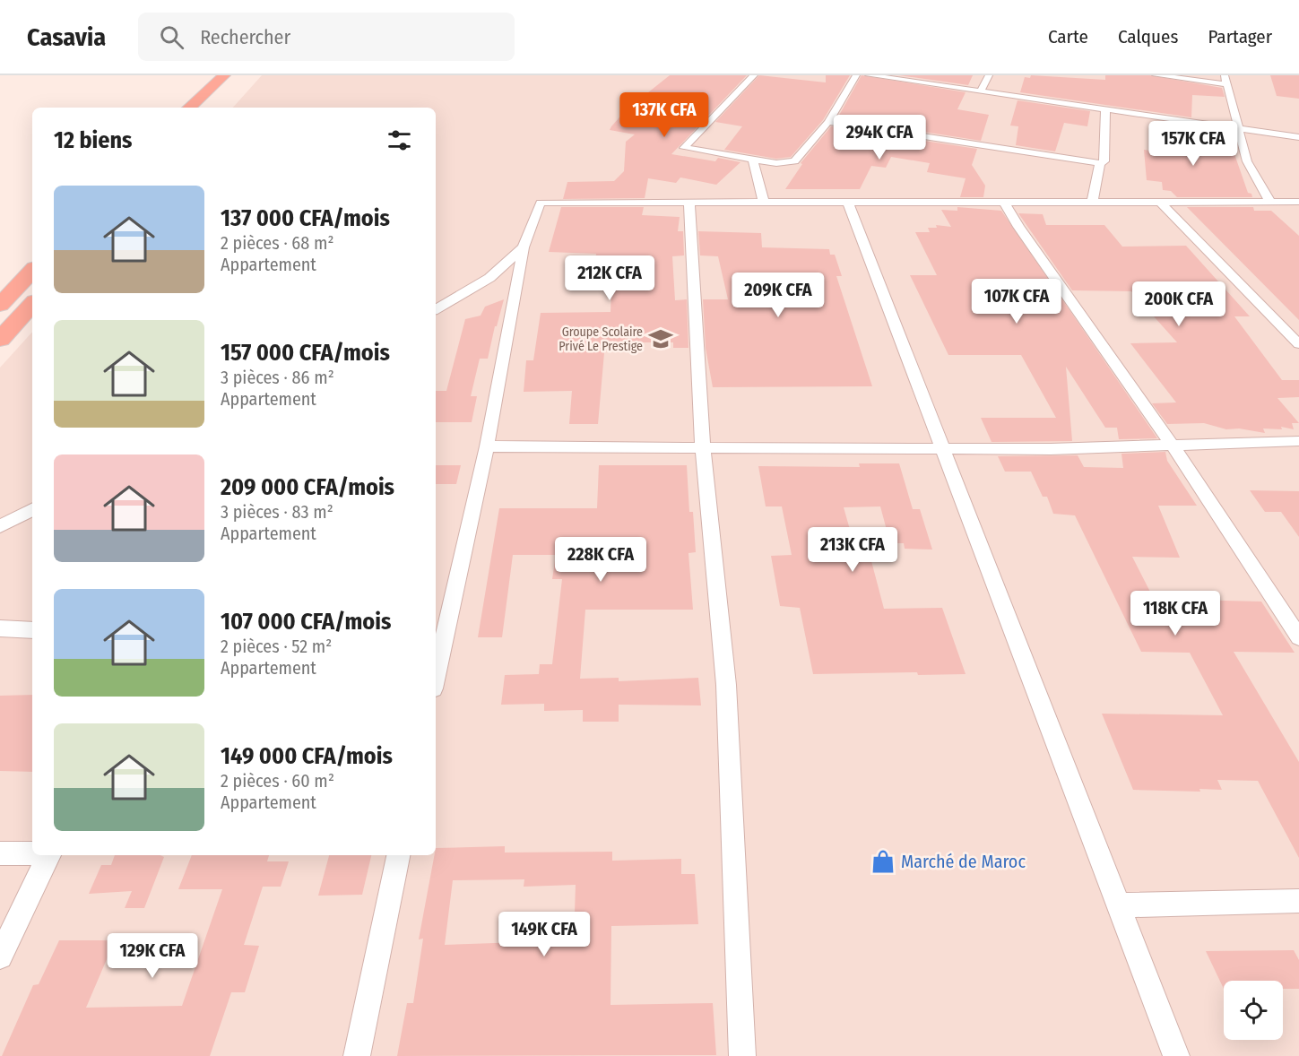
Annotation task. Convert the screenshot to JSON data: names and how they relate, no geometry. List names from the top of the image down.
{
  "places": {
    "school or university": ["Groupe Scolaire Privé Le Prestige"],
    "shop": ["Marché de Maroc"]
  },
  "page": {
    "header": "Casavia",
    "search": "Rechercher",
    "nav": ["Carte", "Calques", "Partager"],
    "price": [
      "137K CFA",
      "294K CFA",
      "157K CFA",
      "212K CFA",
      "209K CFA",
      "107K CFA",
      "200K CFA",
      "213K CFA",
      "228K CFA",
      "118K CFA",
      "149K CFA",
      "129K CFA"
    ],
    "heading": "12 biens",
    "list": [
      {
        "name": "137 000 CFA/mois",
        "note": "2 pièces · 68 m² · Appartement"
      },
      {
        "name": "157 000 CFA/mois",
        "note": "3 pièces · 86 m² · Appartement"
      },
      {
        "name": "209 000 CFA/mois",
        "note": "3 pièces · 83 m² · Appartement"
      },
      {
        "name": "107 000 CFA/mois",
        "note": "2 pièces · 52 m² · Appartement"
      },
      {
        "name": "149 000 CFA/mois",
        "note": "2 pièces · 60 m² · Appartement"
      }
    ]
  }
}
